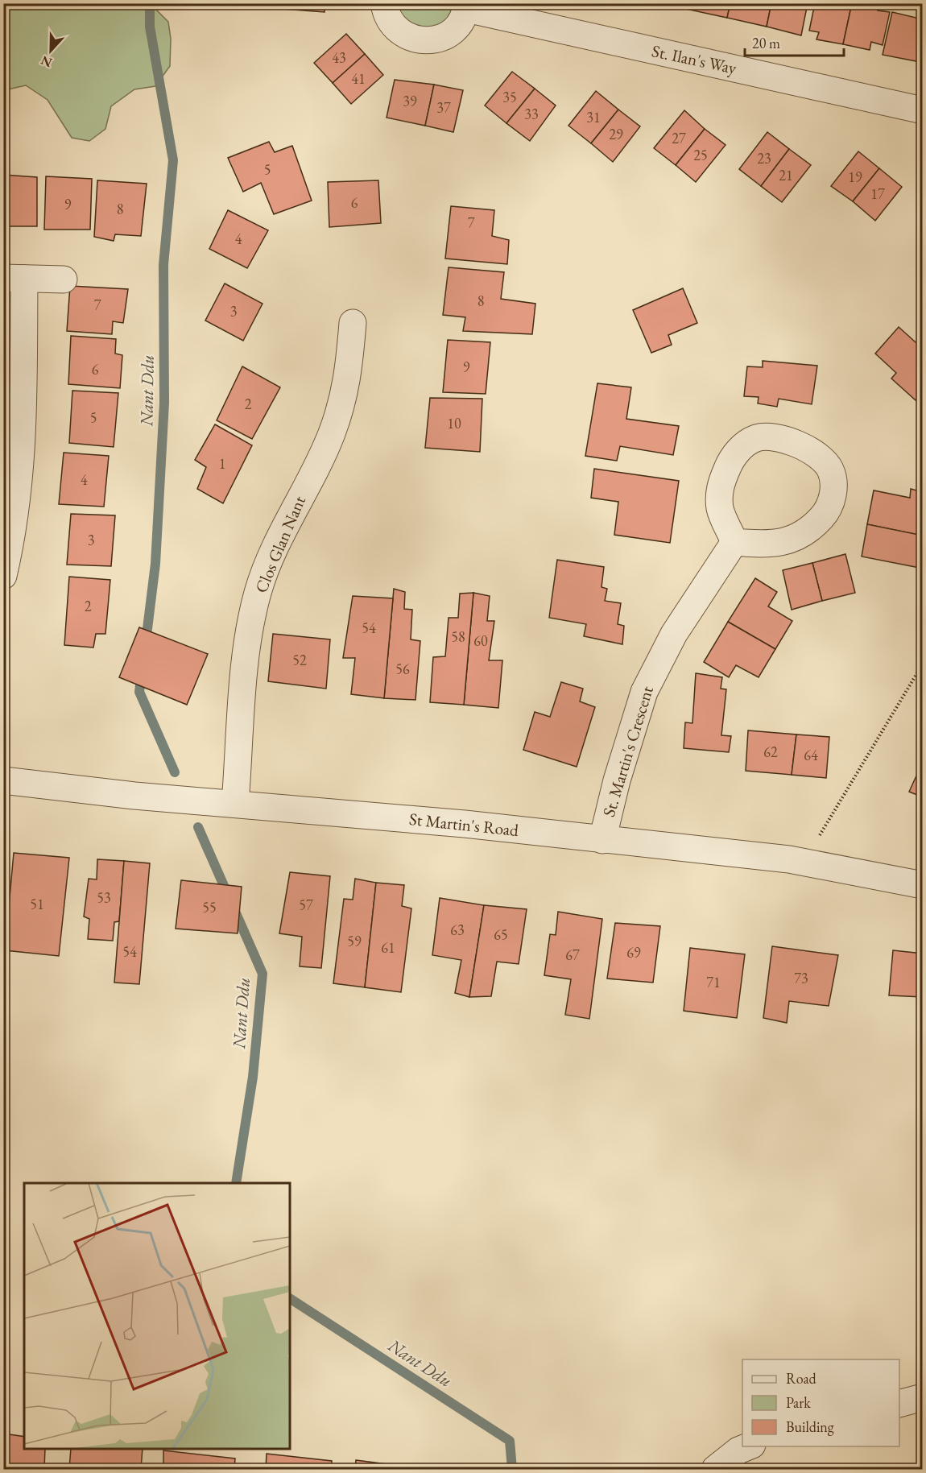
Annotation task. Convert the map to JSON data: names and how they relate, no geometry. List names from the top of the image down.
{
  "streets": {
    "street": [
      "St. Ilan's Way",
      "Clos Glan Nant",
      "St. Martin's Crescent",
      "St Martin's Road"
    ]
  },
  "crossings": [
    ["Clos Glan Nant", "St Martin's Road"],
    ["St. Martin's Crescent", "St Martin's Road"]
  ],
  "water": ["Nant Ddu"],
  "house_numbers": [
    "43",
    "41",
    "35",
    "39",
    "37",
    "33",
    "31",
    "29",
    "27",
    "25",
    "23",
    "5",
    "21",
    "19",
    "17",
    "6",
    "9",
    "8",
    "7",
    "4",
    "8",
    "7",
    "3",
    "9",
    "6",
    "2",
    "5",
    "10",
    "1",
    "4",
    "3",
    "2",
    "54",
    "58",
    "60",
    "52",
    "56",
    "62",
    "64",
    "53",
    "51",
    "57",
    "55",
    "63",
    "65",
    "59",
    "61",
    "54",
    "69",
    "67",
    "73",
    "71"
  ],
  "legend": ["Road", "Park", "Building"],
  "scale_bar": "20 m",
  "north": "bottom"
}
